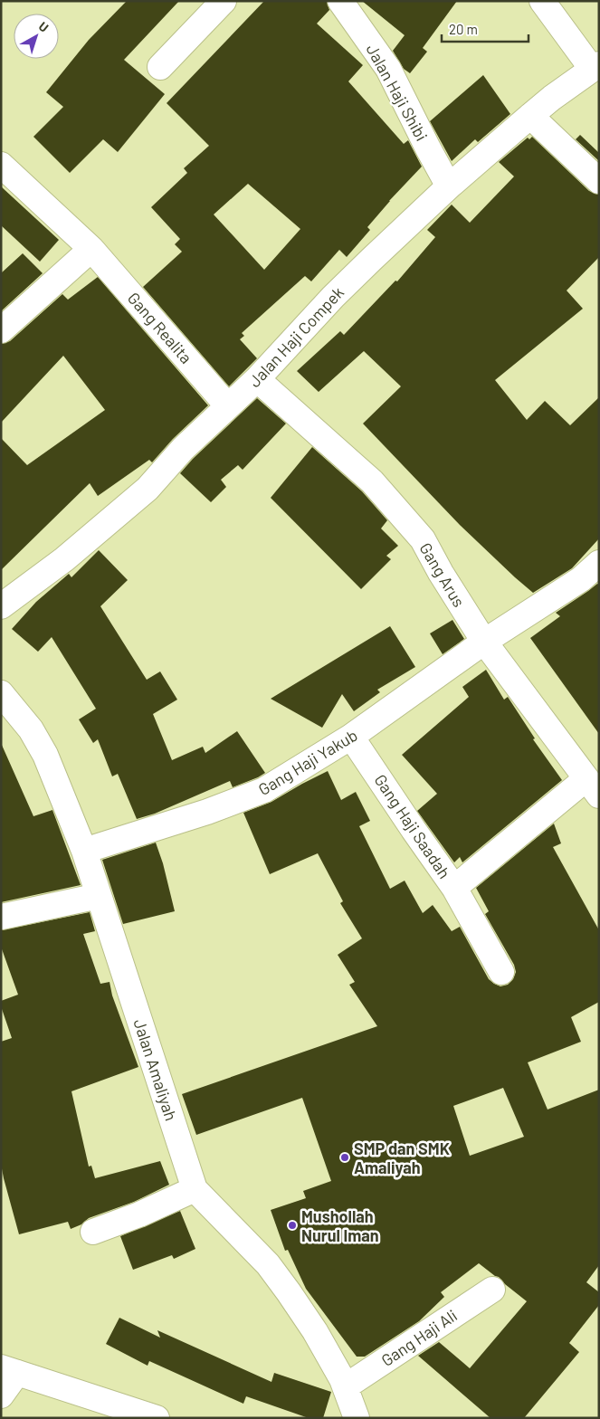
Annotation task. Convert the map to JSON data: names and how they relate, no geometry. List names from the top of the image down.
{
  "streets": {
    "street": [
      "Jalan Haji Shibi",
      "Gang Realita",
      "Jalan Haji Compek",
      "Gang Arus",
      "Gang Haji Yakub",
      "Gang Haji Saadah",
      "Jalan Amaliyah",
      "Gang Haji Ali"
    ]
  },
  "crossings": [
    ["Jalan Haji Shibi", "Jalan Haji Compek"],
    ["Gang Realita", "Jalan Haji Compek"],
    ["Jalan Haji Compek", "Gang Arus"],
    ["Gang Arus", "Gang Haji Yakub"],
    ["Gang Arus", "Gang Haji Saadah"],
    ["Gang Haji Yakub", "Gang Haji Saadah"],
    ["Gang Haji Yakub", "Jalan Amaliyah"],
    ["Jalan Amaliyah", "Gang Haji Ali"]
  ],
  "places": ["SMP dan SMK Amaliyah", "Mushollah Nurul Iman"],
  "scale_bar": "20 m",
  "north": "top right"
}
